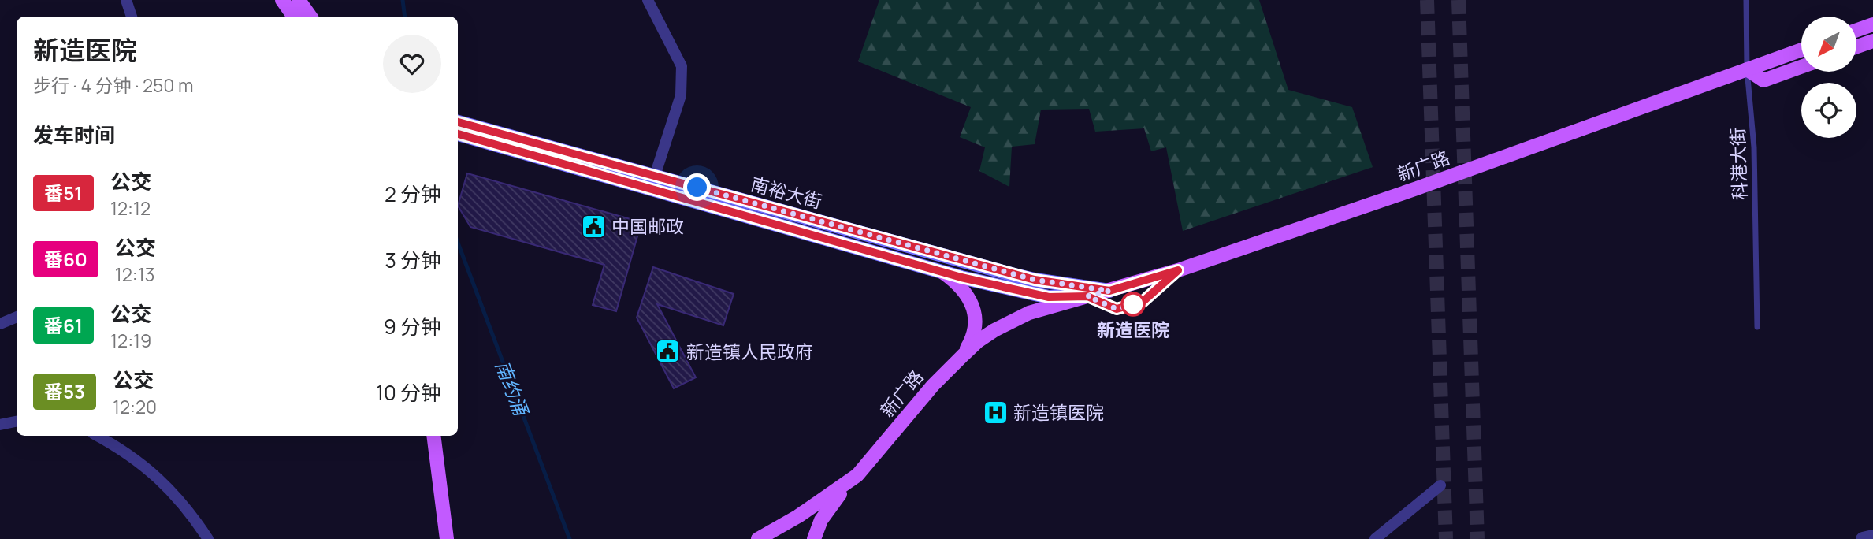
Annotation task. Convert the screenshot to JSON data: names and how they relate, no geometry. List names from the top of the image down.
{
  "streets": {
    "main road": ["新广路", "南裕大街"],
    "lane": ["科港大街"]
  },
  "crossings": [
    ["科港大街", "新广路"],
    ["新广路", "南裕大街"]
  ],
  "water": ["南约涌"],
  "places": {
    "public building": ["中国邮政", "新造镇人民政府"],
    "other": ["新造医院"],
    "hospital": ["新造镇医院"]
  },
  "lines": ["bus line 番51"],
  "north": "bottom left",
  "page": {
    "heading": [
      ["新造医院", "步行 · 4 分钟 · 250 m"],
      "发车时间"
    ],
    "list": [
      {
        "mark": "番51",
        "name": "公交",
        "note": "12:12",
        "value": "2 分钟"
      },
      {
        "mark": "番60",
        "name": "公交",
        "note": "12:13",
        "value": "3 分钟"
      },
      {
        "mark": "番61",
        "name": "公交",
        "note": "12:19",
        "value": "9 分钟"
      },
      {
        "mark": "番53",
        "name": "公交",
        "note": "12:20",
        "value": "10 分钟"
      }
    ]
  }
}
